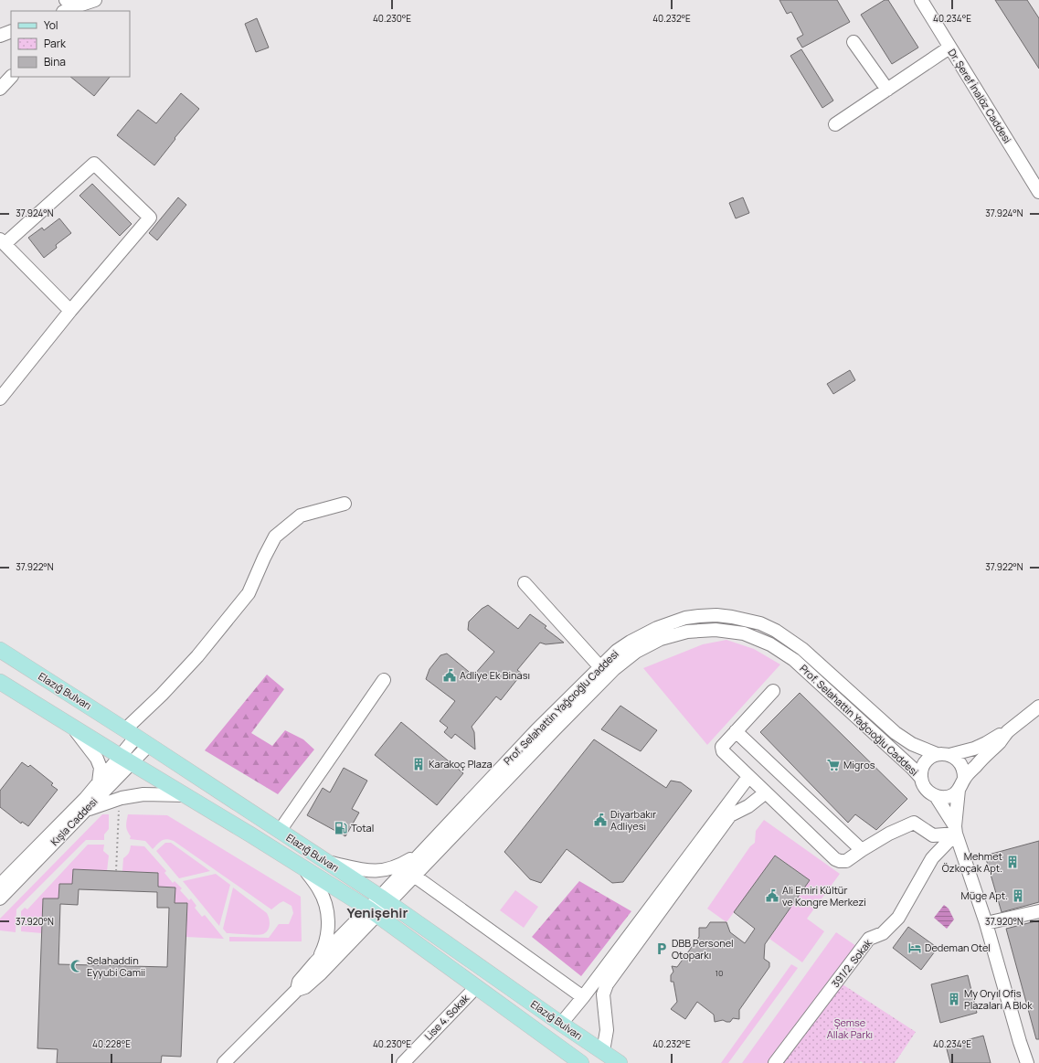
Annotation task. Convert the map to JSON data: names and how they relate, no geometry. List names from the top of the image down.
{
  "streets": {
    "main road": ["Elazığ Bulvarı"],
    "street": [
      "Dr. Şeref İnalöz Caddesi",
      "Prof. Selahattin Yağcıoğlu Caddesi",
      "Kışla Caddesi",
      "391/2. Sokak",
      "Lise 4. Sokak"
    ]
  },
  "crossings": [
    ["Elazığ Bulvarı", "Prof. Selahattin Yağcıoğlu Caddesi"],
    ["Elazığ Bulvarı", "Kışla Caddesi"],
    ["Elazığ Bulvarı", "Lise 4. Sokak"]
  ],
  "districts": ["Yenişehir"],
  "parks": ["Şemse Allak Parkı"],
  "places": {
    "public building": ["Adliye Ek Binası", "Diyarbakır Adliyesi", "Ali Emiri Kültür ve Kongre Merkezi"],
    "building": [
      "Karakoç Plaza",
      "Mehmet Özkoçak Apt.",
      "Müge Apt.",
      "My Oryıl Ofis Plazaları A Blok"
    ],
    "supermarket": ["Migros"],
    "fuel station": ["Total"],
    "hotel": ["Dedeman Otel"],
    "parking": ["DBB Personel Otoparkı"],
    "mosque": ["Selahaddin Eyyubi Camii"]
  },
  "house_numbers": ["10"],
  "legend": ["Yol", "Park", "Bina"],
  "coordinates": [
    "40.230°E",
    "40.232°E",
    "40.234°E",
    "37.924°N",
    "37.922°N",
    "37.920°N",
    "40.228°E"
  ]
}
